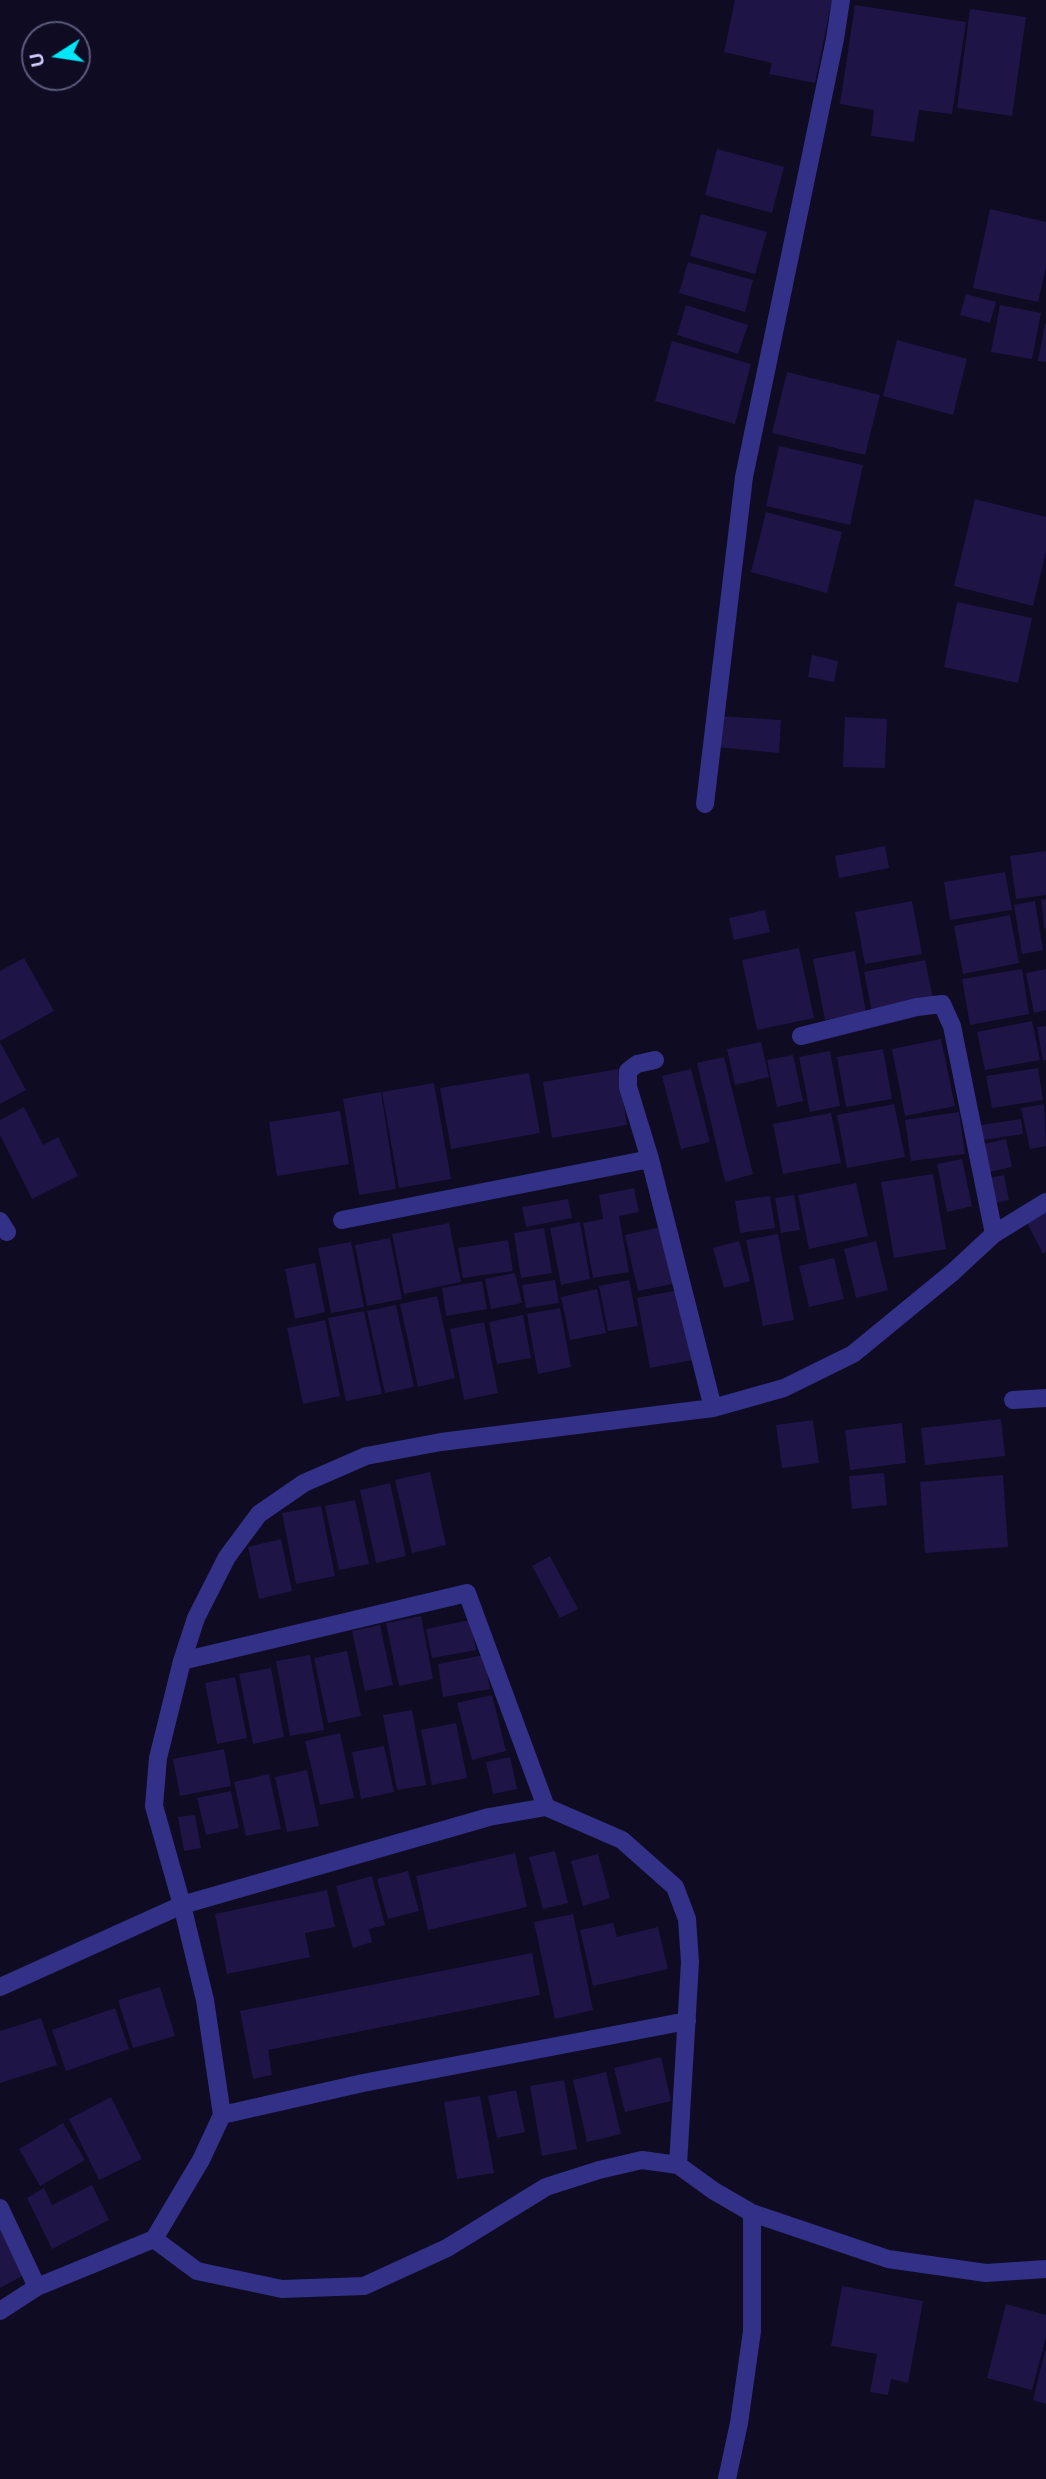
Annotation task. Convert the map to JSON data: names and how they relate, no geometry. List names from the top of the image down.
{
  "north": "left"
}
